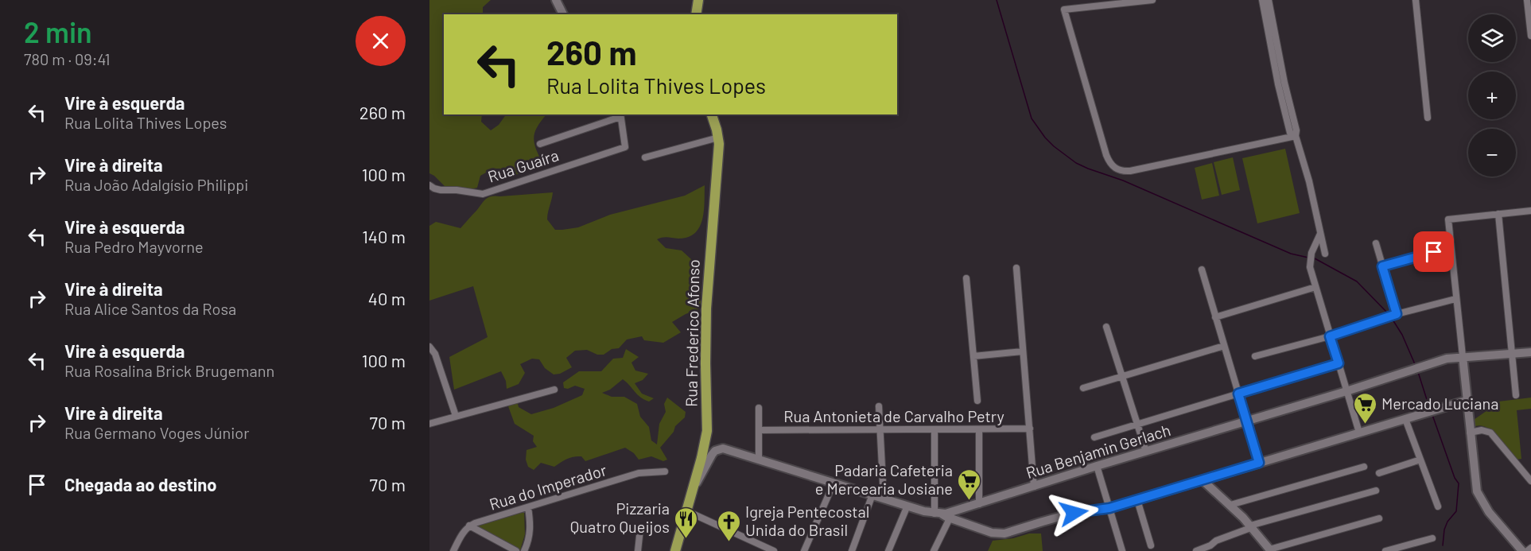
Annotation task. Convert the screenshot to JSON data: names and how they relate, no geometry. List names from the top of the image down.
{
  "streets": {
    "main road": ["Rua Frederico Afonso", "Rua Benjamin Gerlach"],
    "street": ["Rua Guaíra", "Rua Antonieta de Carvalho Petry", "Rua do Imperador"]
  },
  "places": {
    "supermarket": ["Mercado Luciana", "Padaria Cafeteria e Mercearia Josiane"],
    "restaurant": ["Pizzaria Quatro Queijos"],
    "church": ["Igreja Pentecostal Unida do Brasil"]
  },
  "page": {
    "heading": ["2 min", "780 m · 09:41"],
    "map_buttons": ["+", "−"],
    "turn": ["260 m", "Rua Lolita Thives Lopes"],
    "list": [
      {
        "name": "Vire à esquerda",
        "note": "Rua Lolita Thives Lopes",
        "value": "260 m"
      },
      {
        "name": "Vire à direita",
        "note": "Rua João Adalgísio Philippi",
        "value": "100 m"
      },
      {
        "name": "Vire à esquerda",
        "note": "Rua Pedro Mayvorne",
        "value": "140 m"
      },
      {
        "name": "Vire à direita",
        "note": "Rua Alice Santos da Rosa",
        "value": "40 m"
      },
      {
        "name": "Vire à esquerda",
        "note": "Rua Rosalina Brick Brugemann",
        "value": "100 m"
      },
      {
        "name": "Vire à direita",
        "note": "Rua Germano Voges Júnior",
        "value": "70 m"
      },
      {
        "name": "Chegada ao destino",
        "value": "70 m"
      }
    ]
  }
}
